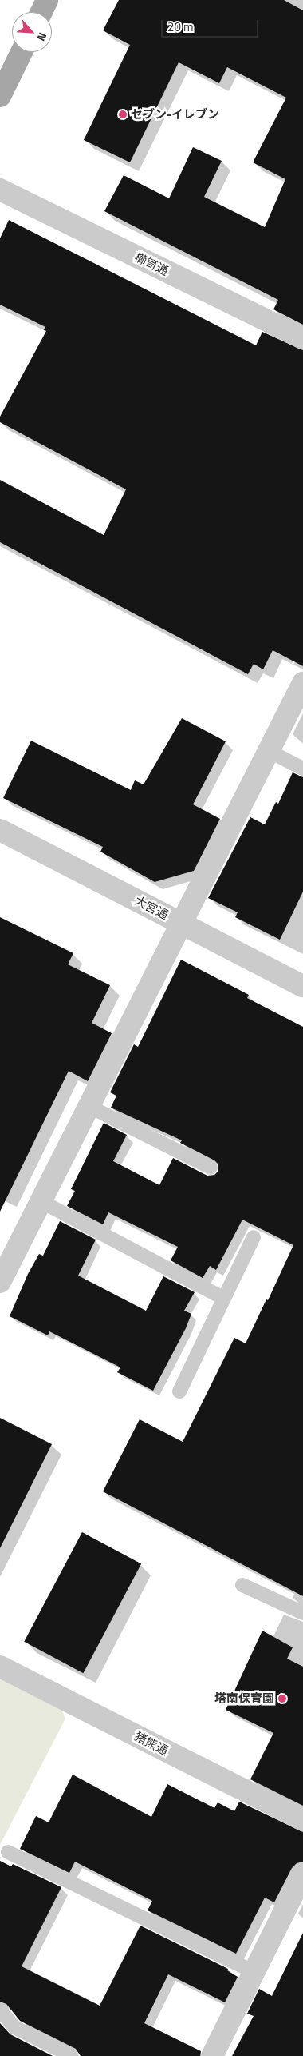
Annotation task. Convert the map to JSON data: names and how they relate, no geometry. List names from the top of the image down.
{
  "streets": {
    "street": ["櫛笥通", "大宮通", "猪熊通"]
  },
  "places": ["セブン-イレブン", "塔南保育園"],
  "scale_bar": "20 m",
  "north": "bottom right"
}
